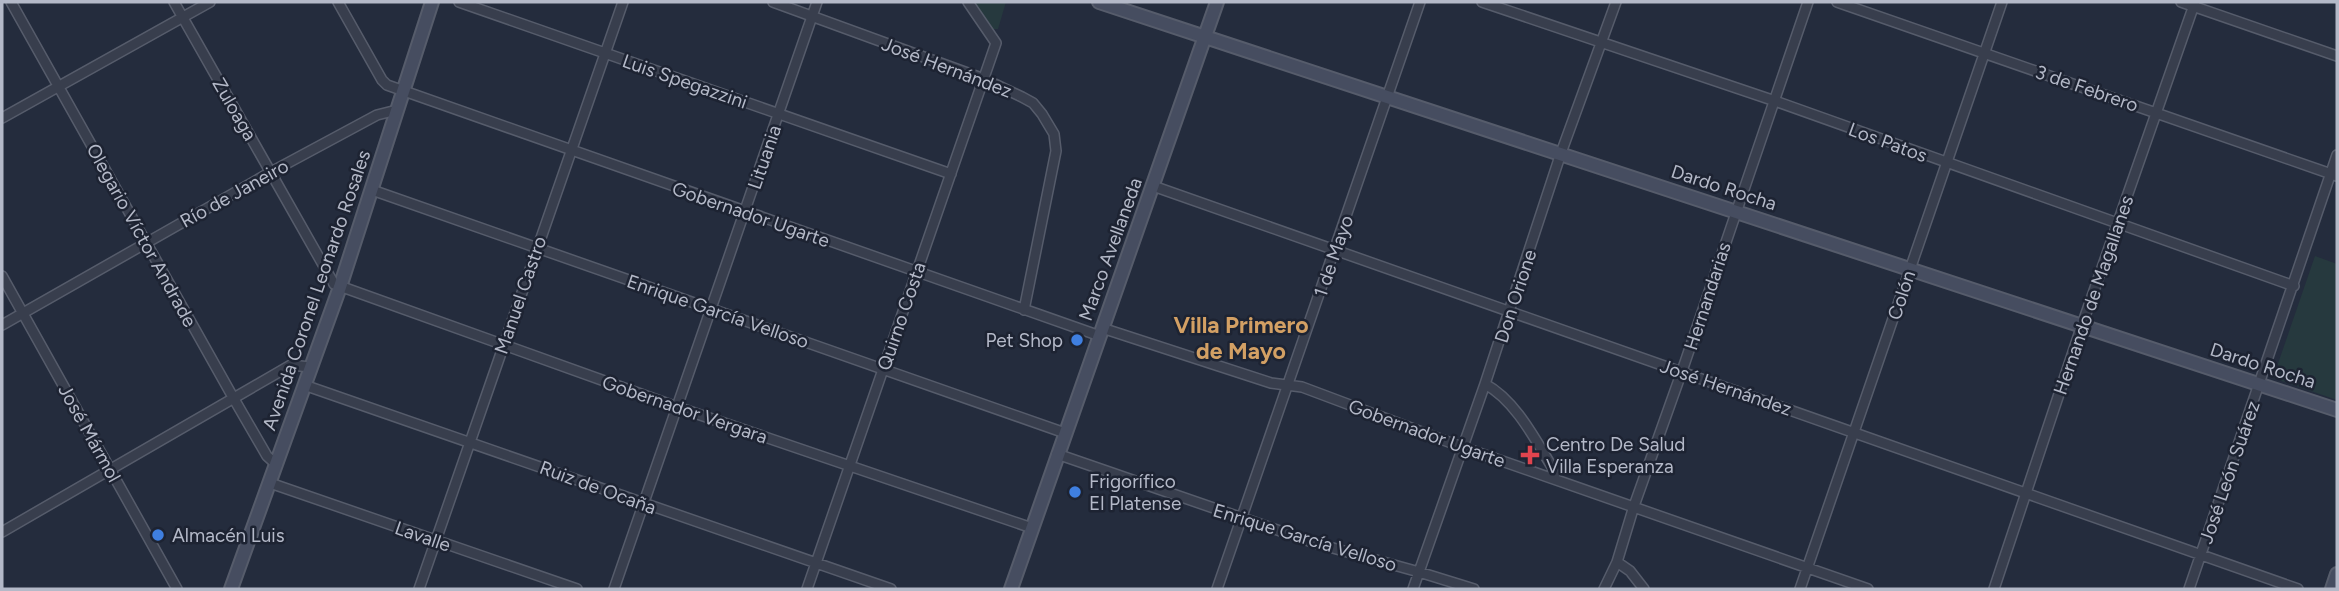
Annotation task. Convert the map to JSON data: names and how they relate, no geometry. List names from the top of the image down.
{
  "streets": {
    "street": [
      "José Hernández",
      "Luis Spegazzini",
      "3 de Febrero",
      "Zuloaga",
      "Los Patos",
      "Lituania",
      "Dardo Rocha",
      "Río de Janeiro",
      "Gobernador Ugarte",
      "Olegario Víctor Andrade",
      "Marco Avellaneda",
      "1 de Mayo",
      "Avenida Coronel Leonardo Rosales",
      "Manuel Castro",
      "Colón",
      "Hernando de Magallanes",
      "Don Orione",
      "Hernandarias",
      "Enrique García Velloso",
      "Quirno Costa",
      "Gobernador Vergara",
      "José Mármol",
      "José León Suárez",
      "Ruiz de Ocaña",
      "Lavalle"
    ]
  },
  "crossings": [
    ["José Hernández", "Lituania"],
    ["José Hernández", "Gobernador Ugarte"],
    ["José Hernández", "Marco Avellaneda"],
    ["José Hernández", "1 de Mayo"],
    ["José Hernández", "Colón"],
    ["José Hernández", "Hernando de Magallanes"],
    ["José Hernández", "Don Orione"],
    ["José Hernández", "Hernandarias"],
    ["José Hernández", "Quirno Costa"],
    ["José Hernández", "José León Suárez"],
    ["Luis Spegazzini", "Lituania"],
    ["Luis Spegazzini", "Manuel Castro"],
    ["Luis Spegazzini", "Quirno Costa"],
    ["3 de Febrero", "Colón"],
    ["3 de Febrero", "Hernando de Magallanes"],
    ["3 de Febrero", "José León Suárez"],
    ["Zuloaga", "Río de Janeiro"],
    ["Zuloaga", "Avenida Coronel Leonardo Rosales"],
    ["Zuloaga", "Gobernador Vergara"],
    ["Los Patos", "Colón"],
    ["Los Patos", "Hernando de Magallanes"],
    ["Los Patos", "Don Orione"],
    ["Los Patos", "Hernandarias"],
    ["Los Patos", "José León Suárez"],
    ["Lituania", "Gobernador Ugarte"],
    ["Lituania", "Enrique García Velloso"],
    ["Lituania", "Gobernador Vergara"],
    ["Lituania", "Ruiz de Ocaña"],
    ["Dardo Rocha", "Marco Avellaneda"],
    ["Dardo Rocha", "1 de Mayo"],
    ["Dardo Rocha", "Colón"],
    ["Dardo Rocha", "Hernando de Magallanes"],
    ["Dardo Rocha", "Don Orione"],
    ["Dardo Rocha", "Hernandarias"],
    ["Dardo Rocha", "José León Suárez"],
    ["Río de Janeiro", "Olegario Víctor Andrade"],
    ["Río de Janeiro", "Avenida Coronel Leonardo Rosales"],
    ["Río de Janeiro", "José Mármol"],
    ["Gobernador Ugarte", "Marco Avellaneda"],
    ["Gobernador Ugarte", "1 de Mayo"],
    ["Gobernador Ugarte", "Avenida Coronel Leonardo Rosales"],
    ["Gobernador Ugarte", "Manuel Castro"],
    ["Gobernador Ugarte", "Colón"],
    ["Gobernador Ugarte", "Don Orione"],
    ["Gobernador Ugarte", "Hernandarias"],
    ["Gobernador Ugarte", "Quirno Costa"],
    ["Olegario Víctor Andrade", "Avenida Coronel Leonardo Rosales"],
    ["Marco Avellaneda", "Enrique García Velloso"],
    ["Marco Avellaneda", "Gobernador Vergara"],
    ["1 de Mayo", "Enrique García Velloso"],
    ["Avenida Coronel Leonardo Rosales", "Enrique García Velloso"],
    ["Avenida Coronel Leonardo Rosales", "Gobernador Vergara"],
    ["Avenida Coronel Leonardo Rosales", "Ruiz de Ocaña"],
    ["Avenida Coronel Leonardo Rosales", "Lavalle"],
    ["Manuel Castro", "Enrique García Velloso"],
    ["Manuel Castro", "Gobernador Vergara"],
    ["Manuel Castro", "Ruiz de Ocaña"],
    ["Manuel Castro", "Lavalle"],
    ["Don Orione", "Enrique García Velloso"],
    ["Enrique García Velloso", "Quirno Costa"],
    ["Quirno Costa", "Gobernador Vergara"],
    ["Quirno Costa", "Ruiz de Ocaña"]
  ],
  "districts": ["Villa Primero de Mayo"],
  "places": {
    "other": ["Pet Shop", "Frigorífico El Platense", "Almacén Luis"],
    "health": ["Centro De Salud Villa Esperanza"]
  }
}
